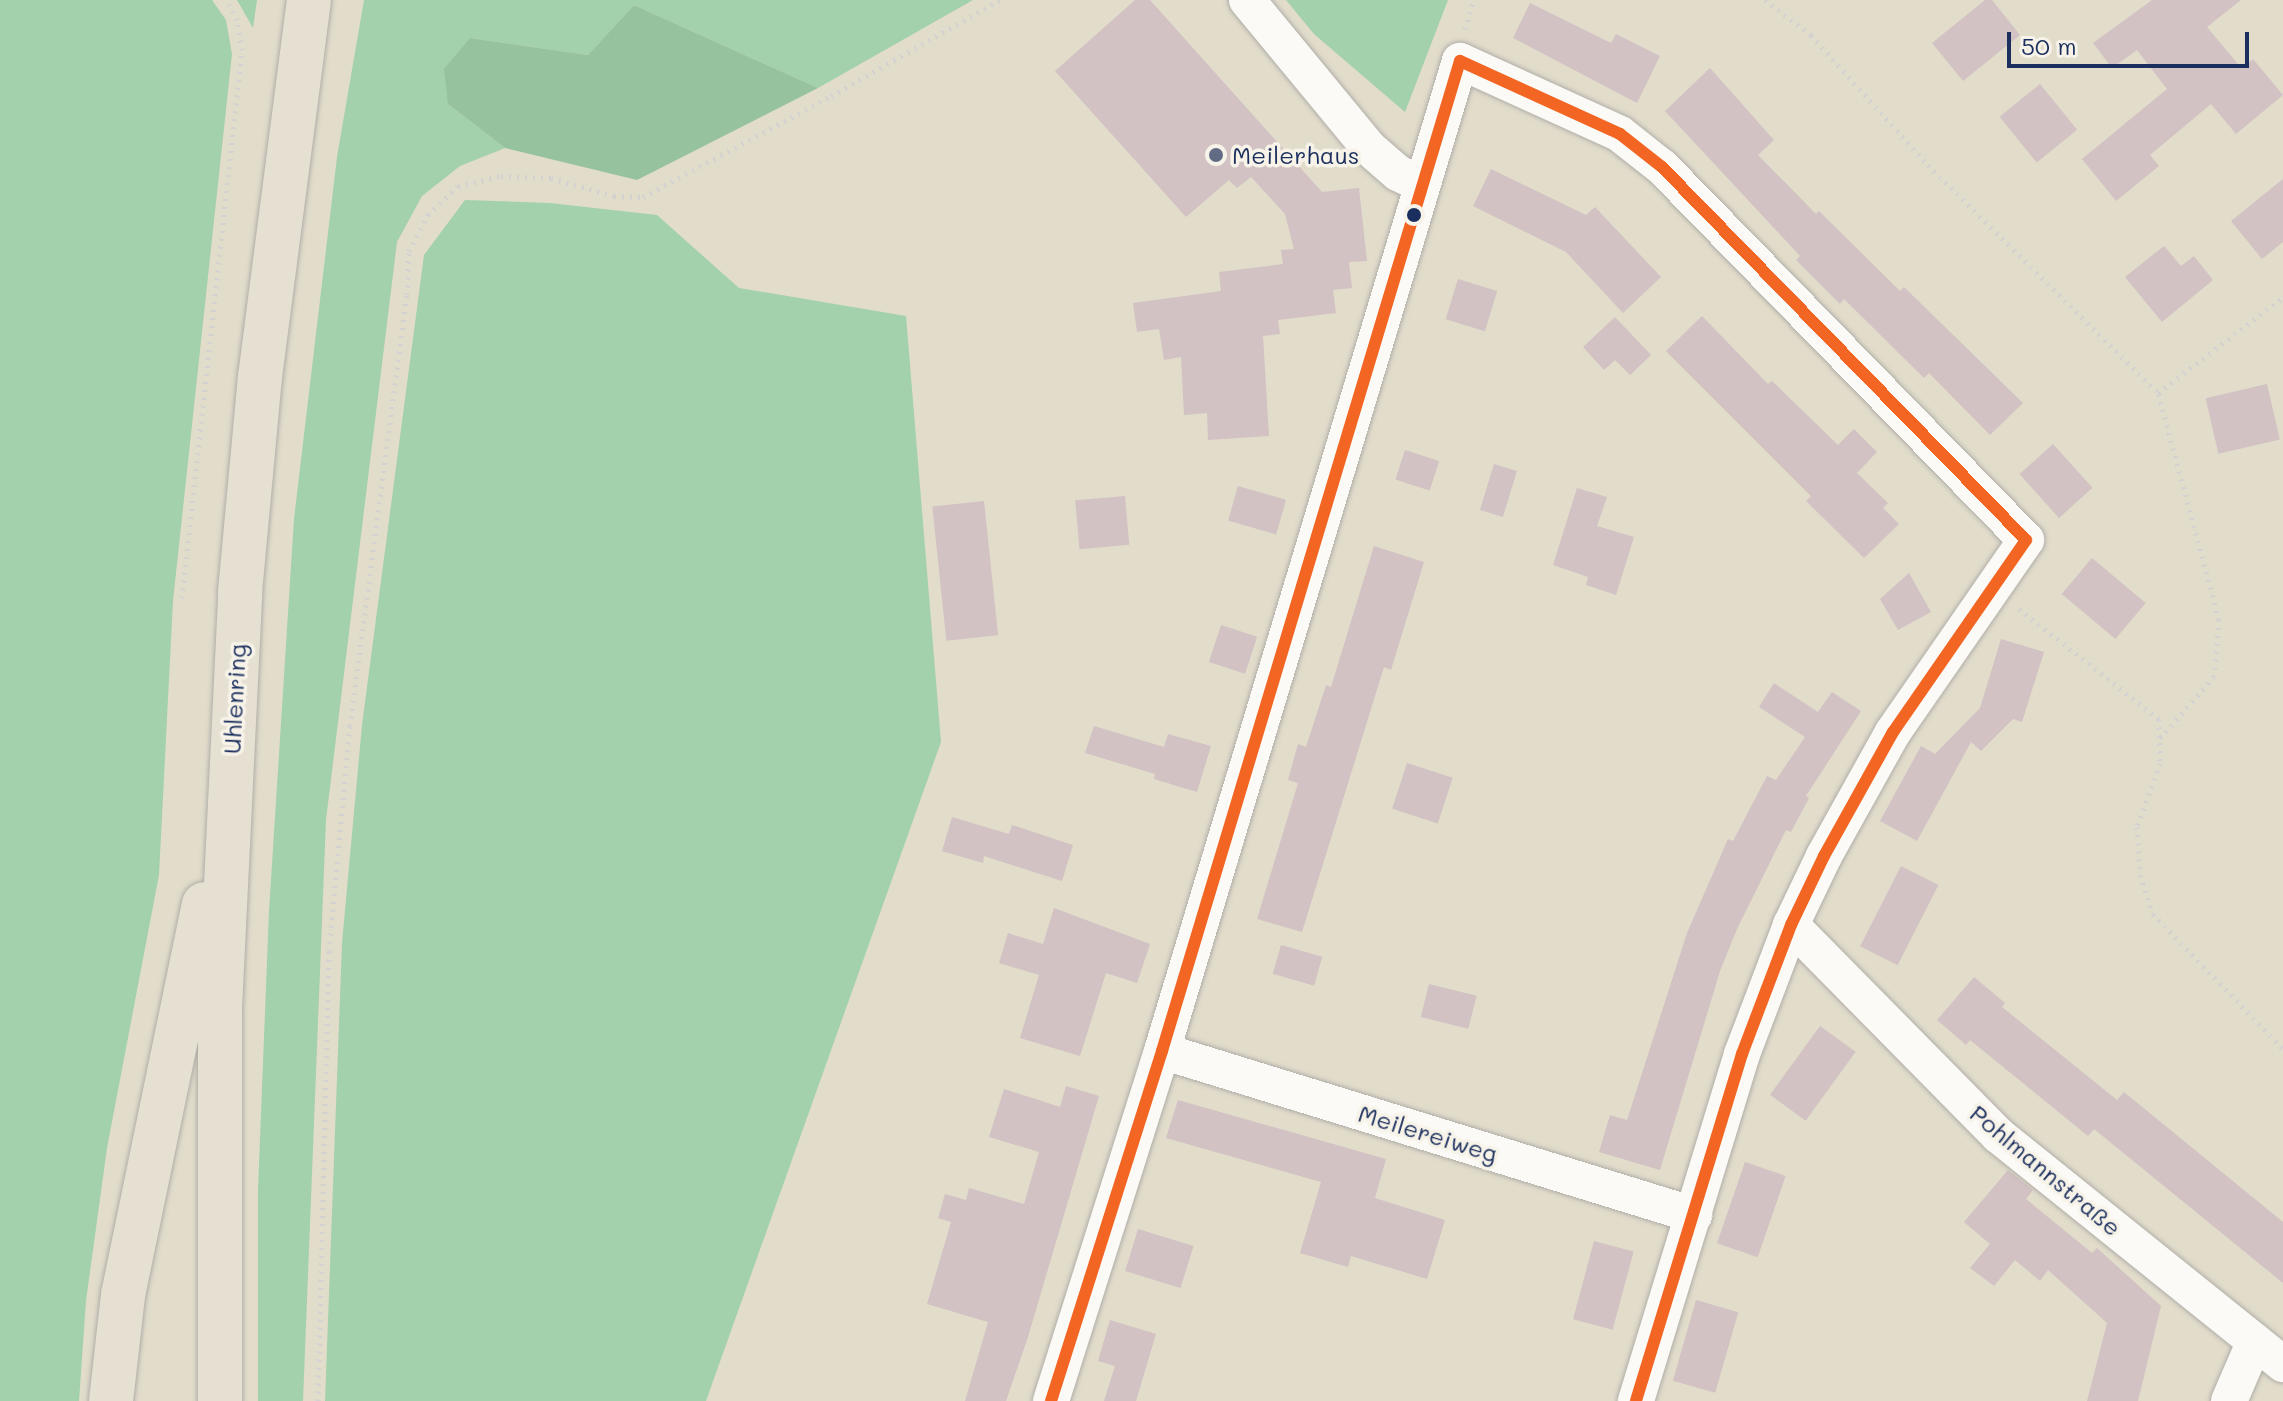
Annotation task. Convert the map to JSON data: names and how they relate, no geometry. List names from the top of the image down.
{
  "streets": {
    "highway": ["Uhlenring"],
    "street": ["Meilereiweg", "Pohlmannstraße"]
  },
  "places": ["Meilerhaus"],
  "scale_bar": "50 m"
}
